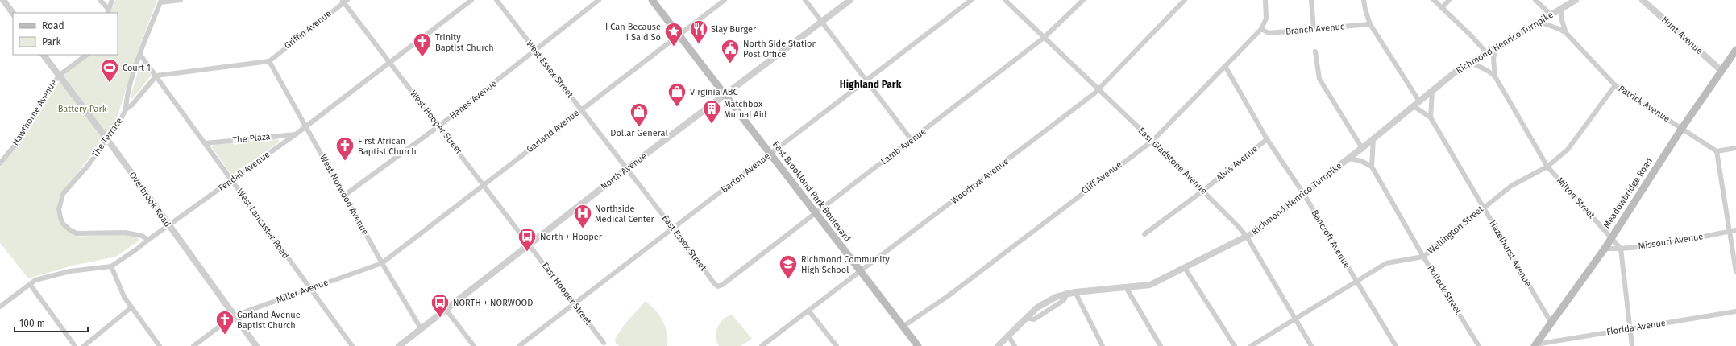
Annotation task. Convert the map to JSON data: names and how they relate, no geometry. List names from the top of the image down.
{
  "streets": {
    "main road": ["East Brookland Park Boulevard", "Meadowbridge Road"],
    "street": [
      "Branch Avenue",
      "Griffin Avenue",
      "Hunt Avenue",
      "Richmond Henrico Turnpike",
      "West Essex Street",
      "Hanes Avenue",
      "Patrick Avenue",
      "Hawthorne Avenue",
      "West Hooper Street",
      "Garland Avenue",
      "The Terrace",
      "The Plaza",
      "Lamb Avenue",
      "East Gladstone Avenue",
      "Alvis Avenue",
      "Fendall Avenue",
      "North Avenue",
      "Barton Avenue",
      "Cliff Avenue",
      "Woodrow Avenue",
      "West Norwood Avenue",
      "Milton Street",
      "Overbrook Road",
      "West Lancaster Road",
      "Wellington Street",
      "Bancroft Avenue",
      "Missouri Avenue",
      "East Essex Street",
      "Hazelhurst Avenue",
      "Pollock Street",
      "Miller Avenue",
      "East Hooper Street",
      "Florida Avenue"
    ]
  },
  "crossings": [
    ["Branch Avenue", "Cliff Avenue"],
    ["Griffin Avenue", "West Hooper Street"],
    ["Griffin Avenue", "West Norwood Avenue"],
    ["Hunt Avenue", "Meadowbridge Road"],
    ["Richmond Henrico Turnpike", "Patrick Avenue"],
    ["Richmond Henrico Turnpike", "East Gladstone Avenue"],
    ["Richmond Henrico Turnpike", "Milton Street"],
    ["Richmond Henrico Turnpike", "Bancroft Avenue"],
    ["Richmond Henrico Turnpike", "Hazelhurst Avenue"],
    ["West Essex Street", "Hanes Avenue"],
    ["West Essex Street", "Garland Avenue"],
    ["West Essex Street", "North Avenue"],
    ["West Essex Street", "East Essex Street"],
    ["Hanes Avenue", "West Hooper Street"],
    ["Hanes Avenue", "West Norwood Avenue"],
    ["Patrick Avenue", "Meadowbridge Road"],
    ["Patrick Avenue", "Wellington Street"],
    ["Hawthorne Avenue", "Overbrook Road"],
    ["West Hooper Street", "Garland Avenue"],
    ["West Hooper Street", "Fendall Avenue"],
    ["West Hooper Street", "North Avenue"],
    ["West Hooper Street", "East Hooper Street"],
    ["Garland Avenue", "East Brookland Park Boulevard"],
    ["Garland Avenue", "West Norwood Avenue"],
    ["Garland Avenue", "Miller Avenue"],
    ["The Terrace", "Fendall Avenue"],
    ["The Terrace", "Overbrook Road"],
    ["The Terrace", "West Lancaster Road"],
    ["The Plaza", "Fendall Avenue"],
    ["The Plaza", "West Lancaster Road"],
    ["Lamb Avenue", "East Gladstone Avenue"],
    ["Lamb Avenue", "East Brookland Park Boulevard"],
    ["Lamb Avenue", "East Essex Street"],
    ["East Gladstone Avenue", "Alvis Avenue"],
    ["East Gladstone Avenue", "Cliff Avenue"],
    ["East Gladstone Avenue", "Woodrow Avenue"],
    ["East Gladstone Avenue", "Wellington Street"],
    ["Alvis Avenue", "Bancroft Avenue"],
    ["Fendall Avenue", "West Norwood Avenue"],
    ["Fendall Avenue", "Overbrook Road"],
    ["Fendall Avenue", "West Lancaster Road"],
    ["North Avenue", "East Brookland Park Boulevard"],
    ["North Avenue", "West Norwood Avenue"],
    ["North Avenue", "East Essex Street"],
    ["North Avenue", "East Hooper Street"],
    ["Barton Avenue", "East Brookland Park Boulevard"],
    ["Barton Avenue", "East Essex Street"],
    ["Barton Avenue", "East Hooper Street"],
    ["Cliff Avenue", "East Brookland Park Boulevard"],
    ["Cliff Avenue", "Bancroft Avenue"],
    ["Woodrow Avenue", "East Brookland Park Boulevard"],
    ["Meadowbridge Road", "Milton Street"],
    ["Meadowbridge Road", "Missouri Avenue"],
    ["Meadowbridge Road", "Hazelhurst Avenue"],
    ["Meadowbridge Road", "Florida Avenue"],
    ["West Norwood Avenue", "Miller Avenue"],
    ["Milton Street", "Wellington Street"],
    ["Milton Street", "Missouri Avenue"],
    ["Overbrook Road", "Miller Avenue"],
    ["West Lancaster Road", "Miller Avenue"],
    ["Wellington Street", "Bancroft Avenue"],
    ["Wellington Street", "Hazelhurst Avenue"],
    ["Wellington Street", "Pollock Street"]
  ],
  "districts": ["Highland Park"],
  "parks": ["Battery Park"],
  "places": {
    "restaurant": ["Slay Burger"],
    "place": ["I Can Because I Said So"],
    "church": ["Trinity Baptist Church", "First African Baptist Church", "Garland Avenue Baptist Church"],
    "public building": ["North Side Station Post Office"],
    "sports": ["Court 1"],
    "shop": ["Virginia ABC", "Dollar General"],
    "building": ["Matchbox Mutual Aid"],
    "hospital": ["Northside Medical Center"],
    "bus stop": ["North + Hooper", "NORTH + NORWOOD"],
    "school or university": ["Richmond Community High School"]
  },
  "legend": ["Road", "Park"],
  "scale_bar": "100 m"
}
